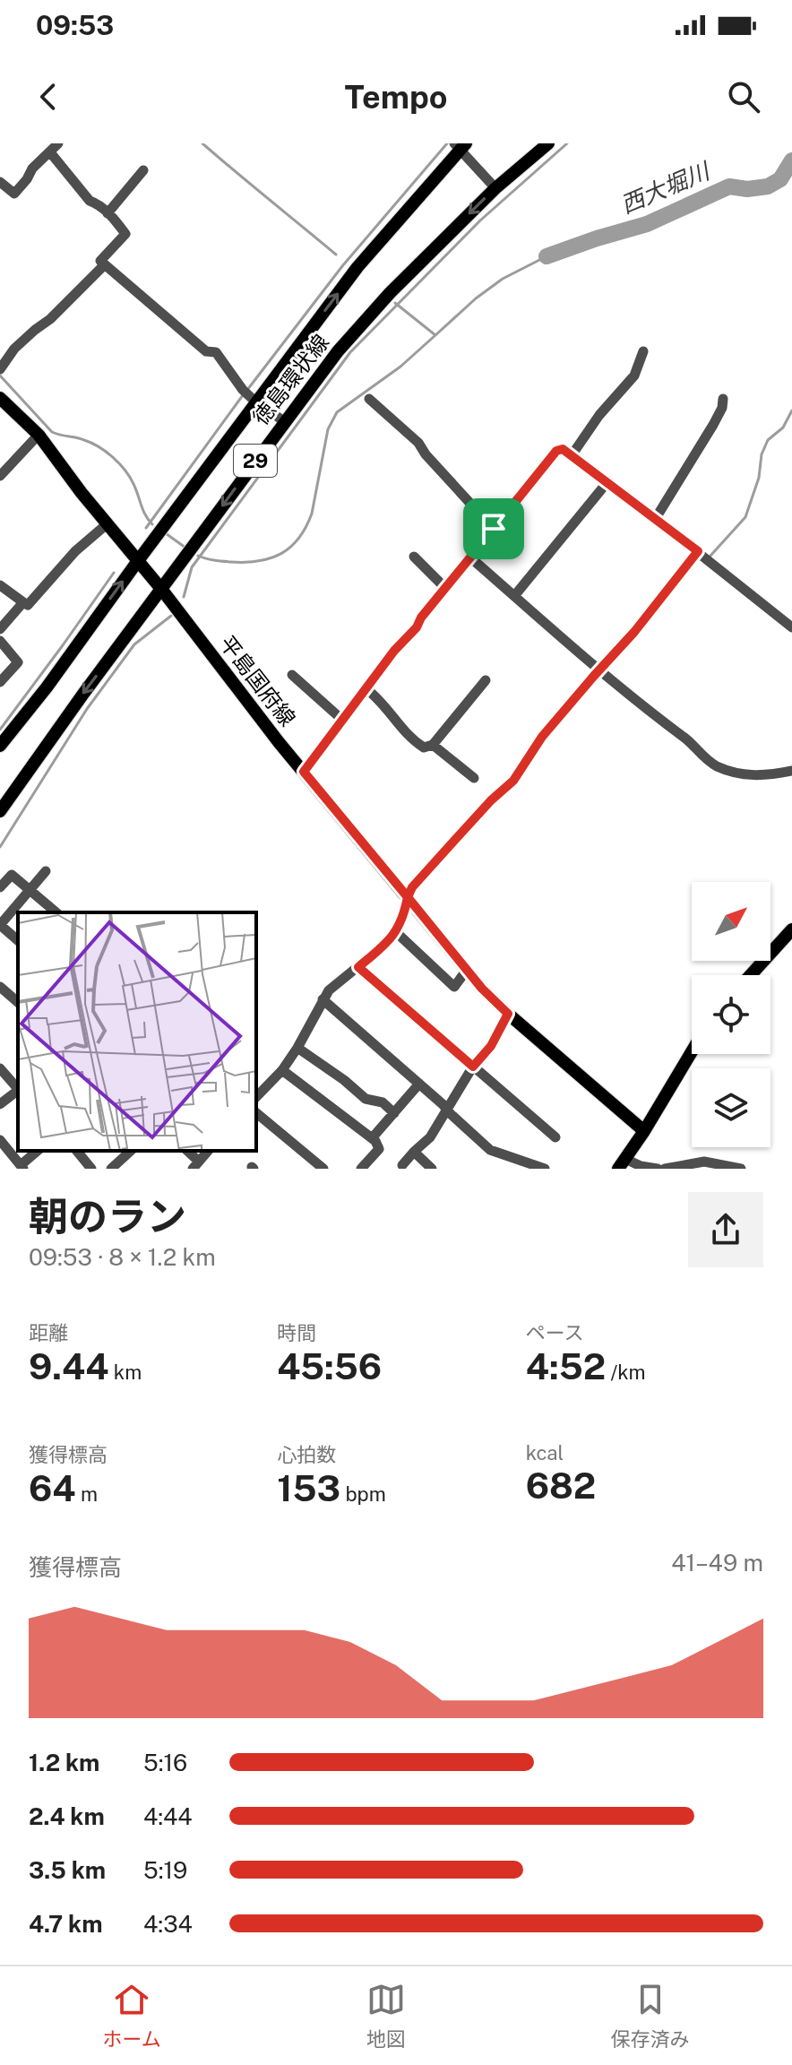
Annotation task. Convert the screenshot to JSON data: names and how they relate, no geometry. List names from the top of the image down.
{
  "streets": {
    "main road": ["徳島環状線", "29", "平島国府線"]
  },
  "crossings": [
    ["徳島環状線", "平島国府線"]
  ],
  "water": ["西大堀川"],
  "north": "top right",
  "page": {
    "status": "09:53",
    "header": "Tempo",
    "heading": ["朝のラン", "09:53 · 8 × 1.2 km"],
    "stats": [
      ["距離", "9.44 km"],
      ["時間", "45:56"],
      ["ペース", "4:52 /km"],
      ["獲得標高", "64 m"],
      ["心拍数", "153 bpm"],
      ["kcal", "682"]
    ],
    "chart": ["獲得標高", "41–49 m"],
    "list": [
      {
        "name": "1.2 km",
        "note": "5:16"
      },
      {
        "name": "2.4 km",
        "note": "4:44"
      },
      {
        "name": "3.5 km",
        "note": "5:19"
      },
      {
        "name": "4.7 km",
        "note": "4:34"
      }
    ],
    "tabs": ["ホーム", "地図", "保存済み"]
  }
}
